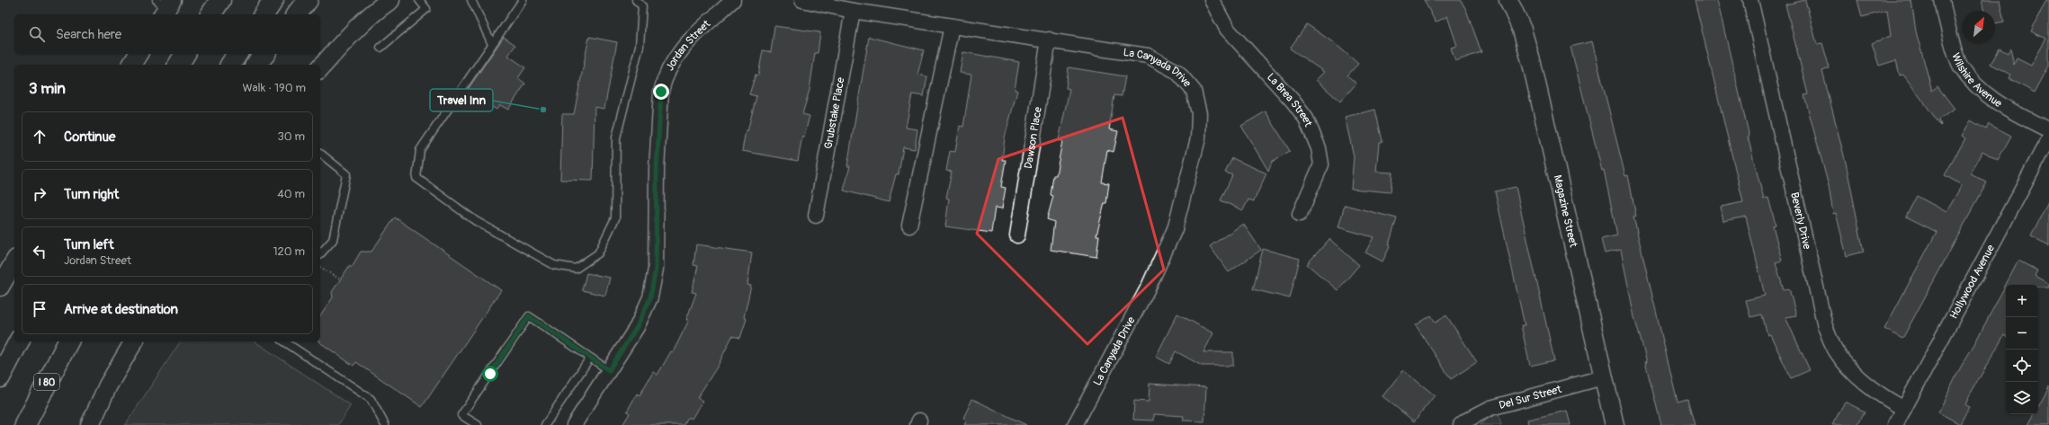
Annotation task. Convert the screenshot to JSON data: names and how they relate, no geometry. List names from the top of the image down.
{
  "streets": {
    "highway": ["I 80"],
    "street": [
      "Jordan Street",
      "La Canyada Drive",
      "Wilshire Avenue",
      "La Brea Street",
      "Grubstake Place",
      "Dawson Place",
      "Magazine Street",
      "Beverly Drive",
      "Hollywood Avenue",
      "Del Sur Street"
    ]
  },
  "crossings": [
    ["La Canyada Drive", "Grubstake Place"],
    ["La Canyada Drive", "Dawson Place"],
    ["Magazine Street", "Del Sur Street"],
    ["Beverly Drive", "Hollywood Avenue"]
  ],
  "places": ["Travel Inn"],
  "north": "top right",
  "page": {
    "search": "Search here",
    "heading": ["3 min", "Walk · 190 m"],
    "list": [
      ["Continue", "30 m"],
      ["Turn right", "40 m"],
      ["Turn left", "Jordan Street", "120 m"],
      "Arrive at destination"
    ],
    "map_buttons": ["+", "−"]
  }
}
